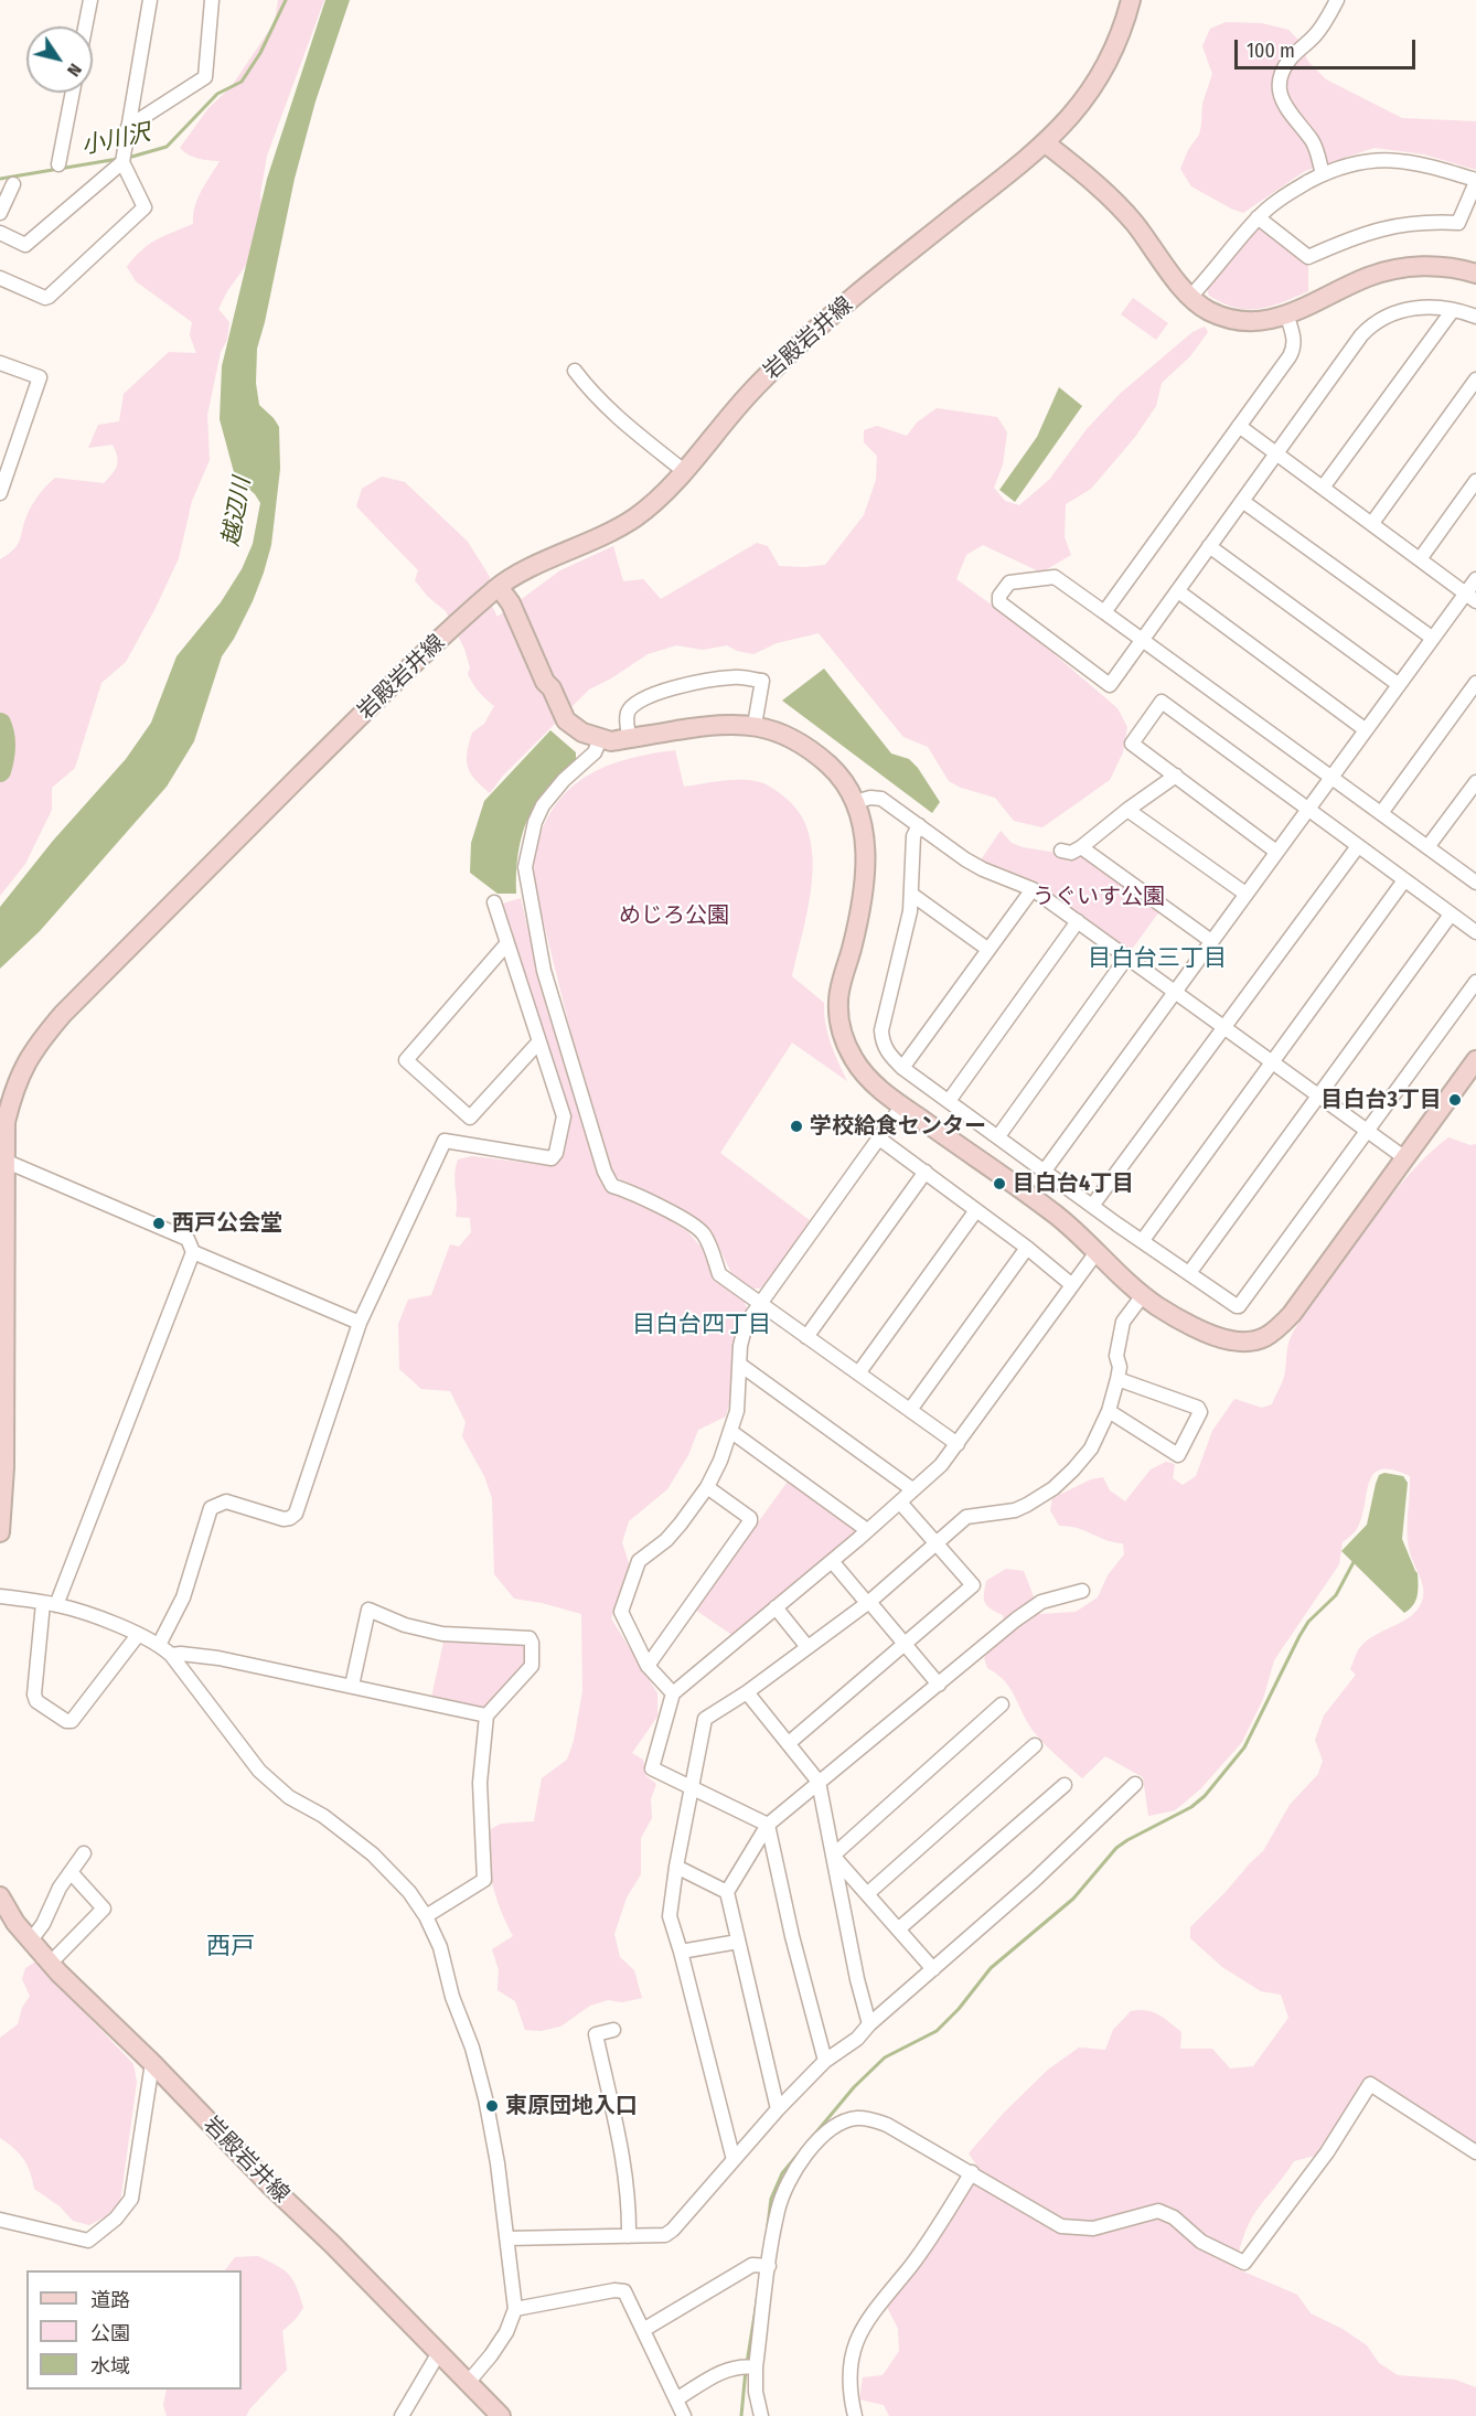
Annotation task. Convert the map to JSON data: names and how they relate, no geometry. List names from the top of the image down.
{
  "streets": {
    "main road": ["岩殿岩井線"]
  },
  "districts": ["目白台三丁目", "目白台四丁目", "西戸"],
  "water": ["小川沢", "越辺川"],
  "parks": ["うぐいす公園", "めじろ公園"],
  "places": [
    "目白台3丁目",
    "学校給食センター",
    "目白台4丁目",
    "西戸公会堂",
    "東原団地入口"
  ],
  "legend": ["道路", "公園", "水域"],
  "scale_bar": "100 m",
  "north": "bottom right"
}
